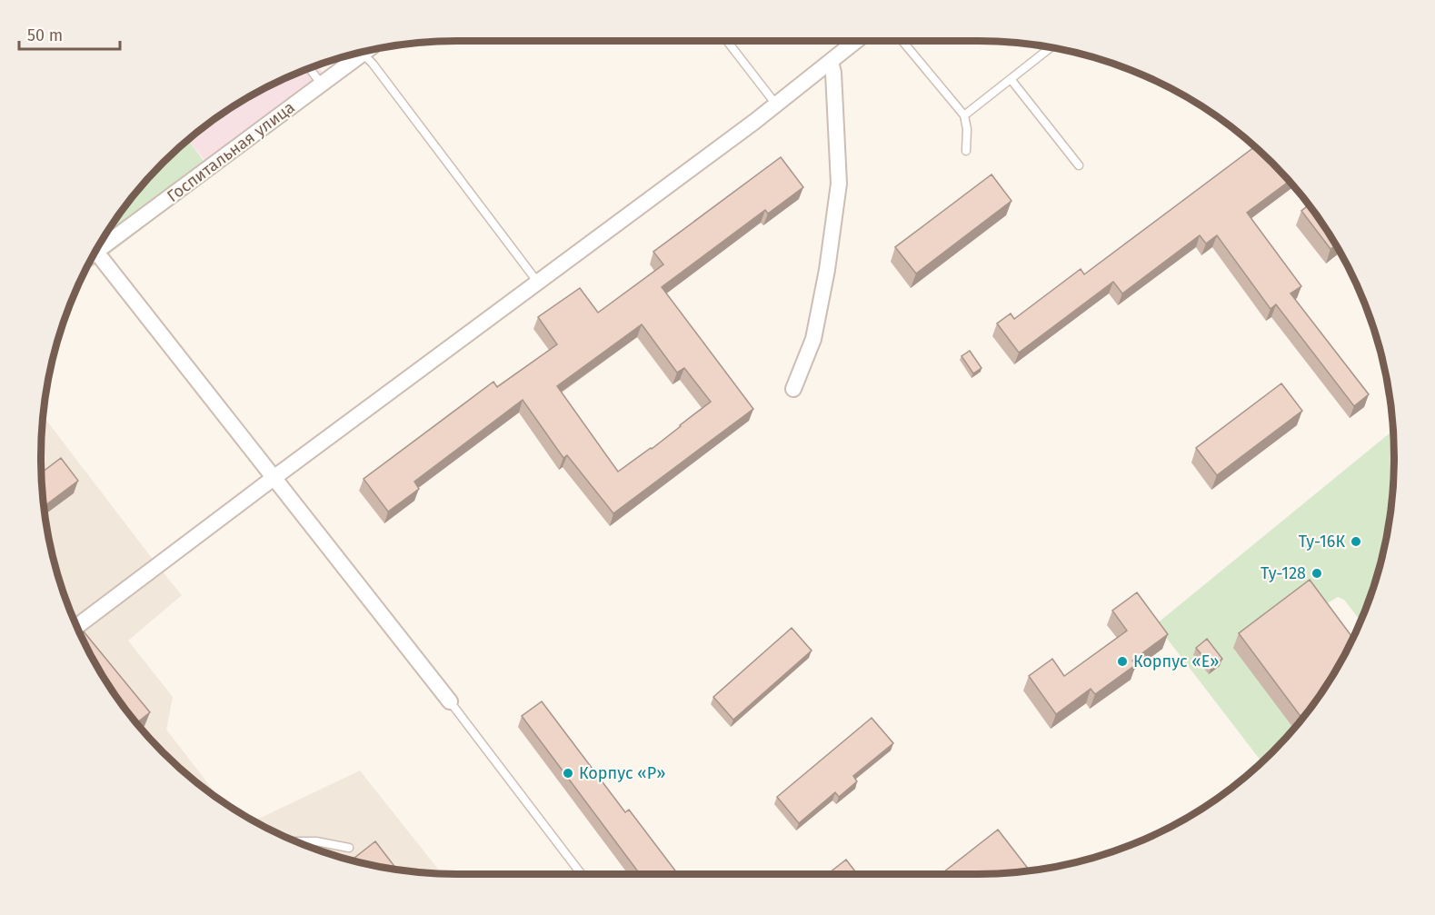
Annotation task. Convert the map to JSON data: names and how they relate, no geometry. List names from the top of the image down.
{
  "streets": {
    "street": ["Госпитальная улица"]
  },
  "places": [
    "Ту-16К",
    "Ту-128",
    "Корпус «Е»",
    "Корпус «Р»"
  ],
  "scale_bar": "50 m"
}
